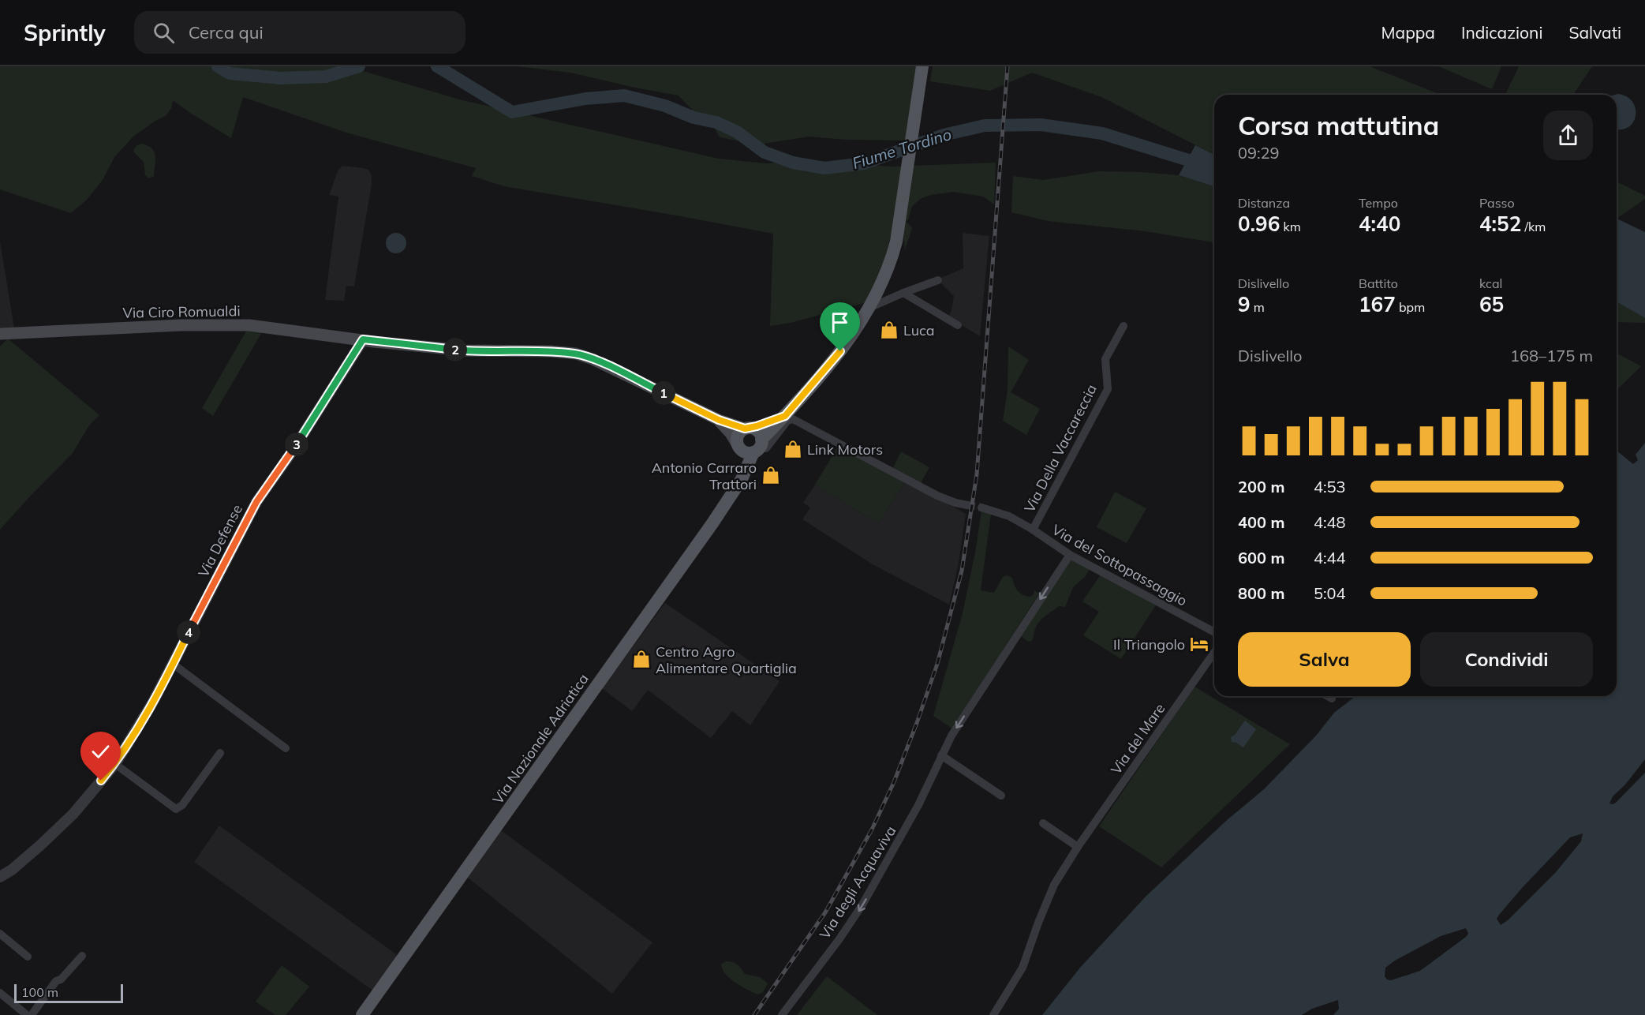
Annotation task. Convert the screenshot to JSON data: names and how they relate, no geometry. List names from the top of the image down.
{
  "streets": {
    "main road": ["Via Ciro Romualdi", "Via Nazionale Adriatica"],
    "street": [
      "Via Della Vaccareccia",
      "Via Defense",
      "Via del Sottopassaggio",
      "Via del Mare",
      "Via degli Acquaviva"
    ]
  },
  "crossings": [
    ["Via Ciro Romualdi", "Via Defense"],
    ["Via Ciro Romualdi", "Via Nazionale Adriatica"],
    ["Via Della Vaccareccia", "Via del Sottopassaggio"],
    ["Via del Sottopassaggio", "Via degli Acquaviva"]
  ],
  "one_way": ["Via degli Acquaviva"],
  "water": ["Fiume Tordino"],
  "places": {
    "shop": [
      "Luca",
      "Link Motors",
      "Antonio Carraro Trattori",
      "Centro Agro Alimentare Quartiglia"
    ],
    "hotel": ["Il Triangolo"]
  },
  "scale_bar": "100 m",
  "page": {
    "header": "Sprintly",
    "search": "Cerca qui",
    "nav": ["Mappa", "Indicazioni", "Salvati"],
    "heading": ["Corsa mattutina", "09:29"],
    "stats": [
      ["Distanza", "0.96 km"],
      ["Tempo", "4:40"],
      ["Passo", "4:52 /km"],
      ["Dislivello", "9 m"],
      ["Battito", "167 bpm"],
      ["kcal", "65"]
    ],
    "chart": ["Dislivello", "168–175 m"],
    "pins": [
      "2",
      "1",
      "3",
      "4"
    ],
    "list": [
      {
        "name": "200 m",
        "note": "4:53"
      },
      {
        "name": "400 m",
        "note": "4:48"
      },
      {
        "name": "600 m",
        "note": "4:44"
      },
      {
        "name": "800 m",
        "note": "5:04"
      }
    ],
    "buttons": ["Salva", "Condividi"],
    "scale": "100 m"
  }
}
